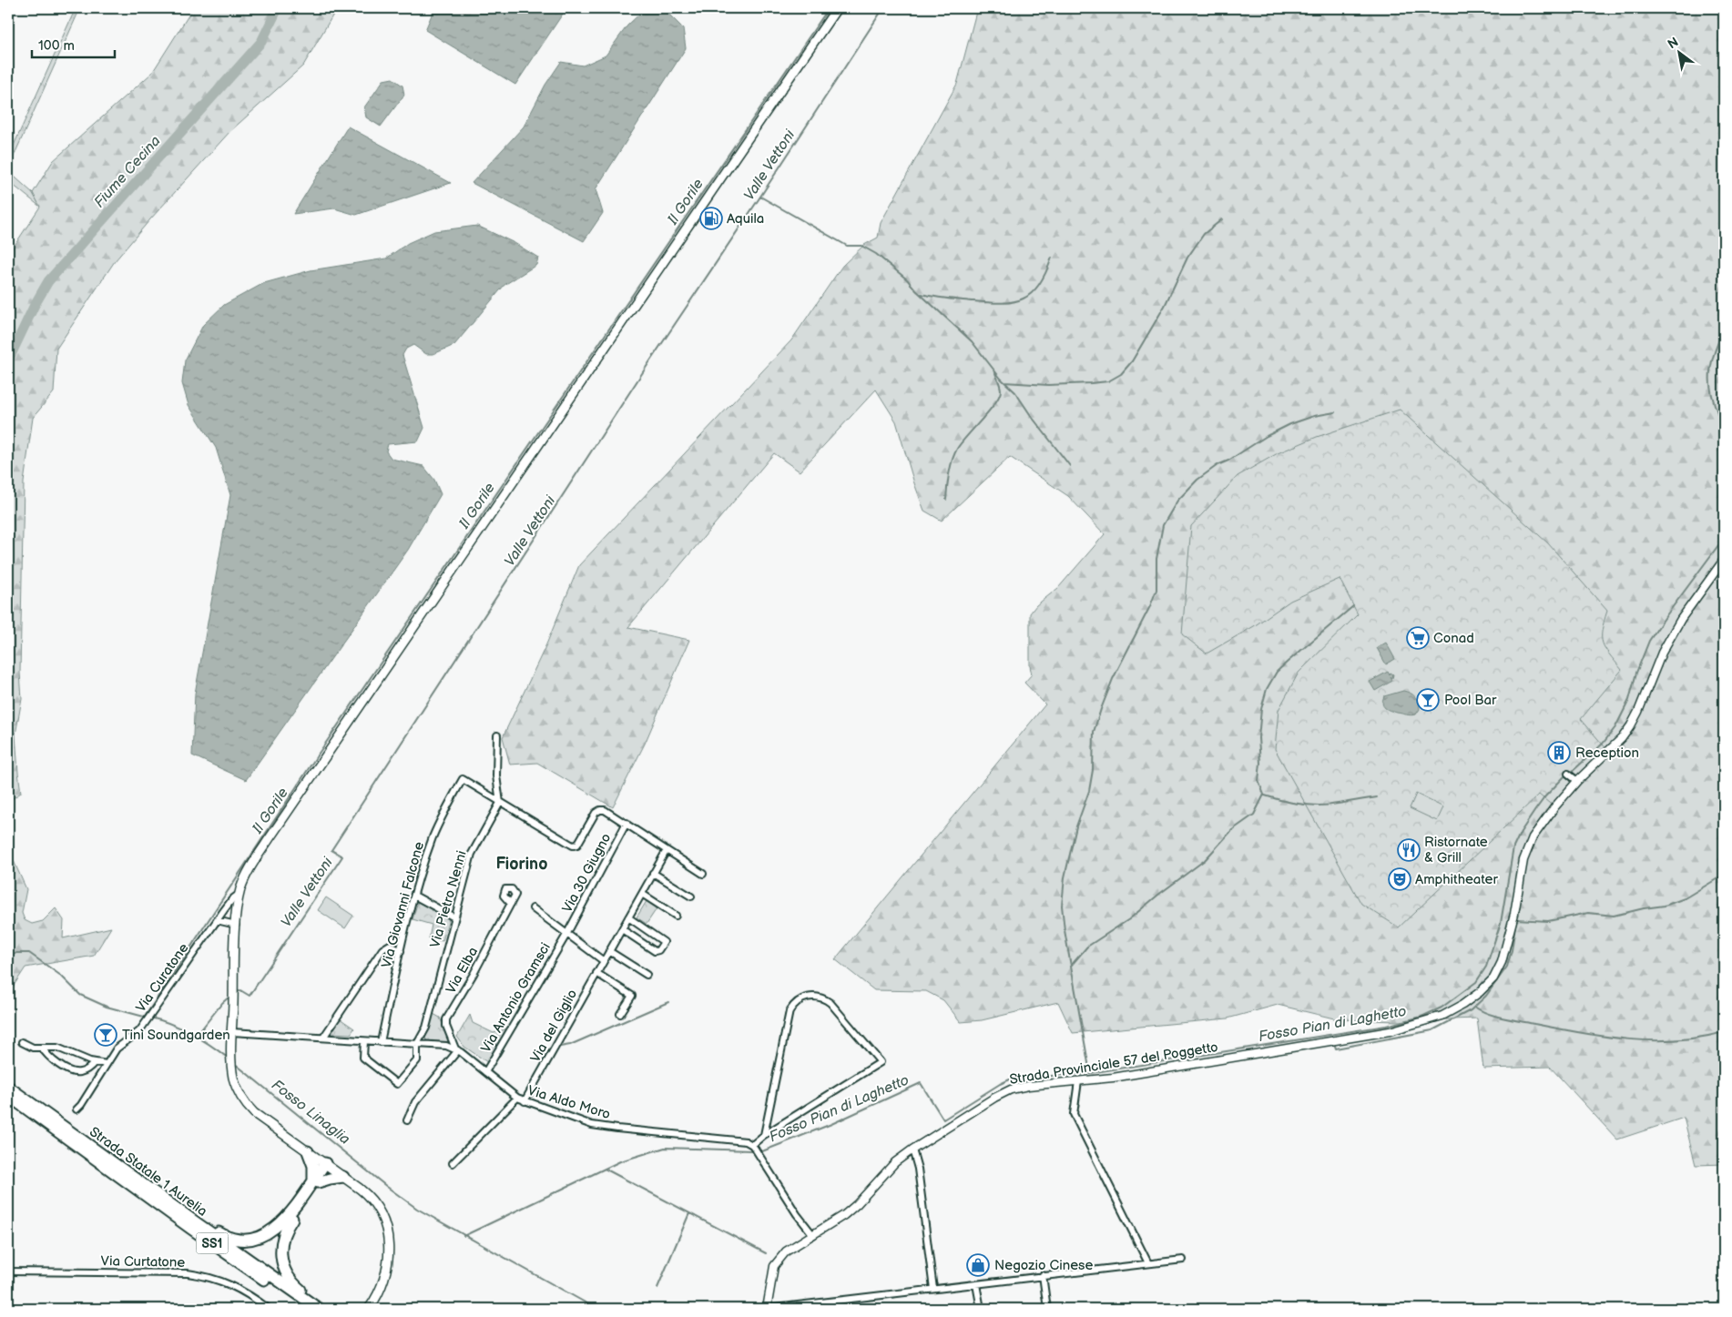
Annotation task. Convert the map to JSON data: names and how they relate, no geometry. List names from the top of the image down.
{
  "streets": {
    "highway": ["Strada Statale 1 Aurelia", "SS1"],
    "street": [
      "Via 30 Giugno",
      "Via Pietro Nenni",
      "Via Giovanni Falcone",
      "Via Elba",
      "Via Curatone",
      "Via Antonio Gramsci",
      "Via del Giglio",
      "Strada Provinciale 57 del Poggetto",
      "Via Aldo Moro",
      "Via Curtatone"
    ]
  },
  "crossings": [
    ["Via 30 Giugno", "Via Antonio Gramsci"],
    ["Via Pietro Nenni", "Via Giovanni Falcone"],
    ["Via Pietro Nenni", "Via Aldo Moro"],
    ["Via Giovanni Falcone", "Via Aldo Moro"],
    ["Via Elba", "Via Aldo Moro"],
    ["Via Antonio Gramsci", "Via Aldo Moro"],
    ["Via del Giglio", "Via Aldo Moro"]
  ],
  "districts": ["Fiorino"],
  "water": [
    "Valle Vettoni",
    "Fiume Cecina",
    "Il Gorile",
    "Fosso Pian di Laghetto",
    "Fosso Linaglia"
  ],
  "places": {
    "fuel station": ["Aquila"],
    "supermarket": ["Conad"],
    "bar": ["Pool Bar", "Tinì Soundgarden"],
    "building": ["Reception"],
    "restaurant": ["Ristornate & Grill"],
    "theatre": ["Amphitheater"],
    "shop": ["Negozio Cinese"]
  },
  "scale_bar": "100 m",
  "north": "top left"
}
